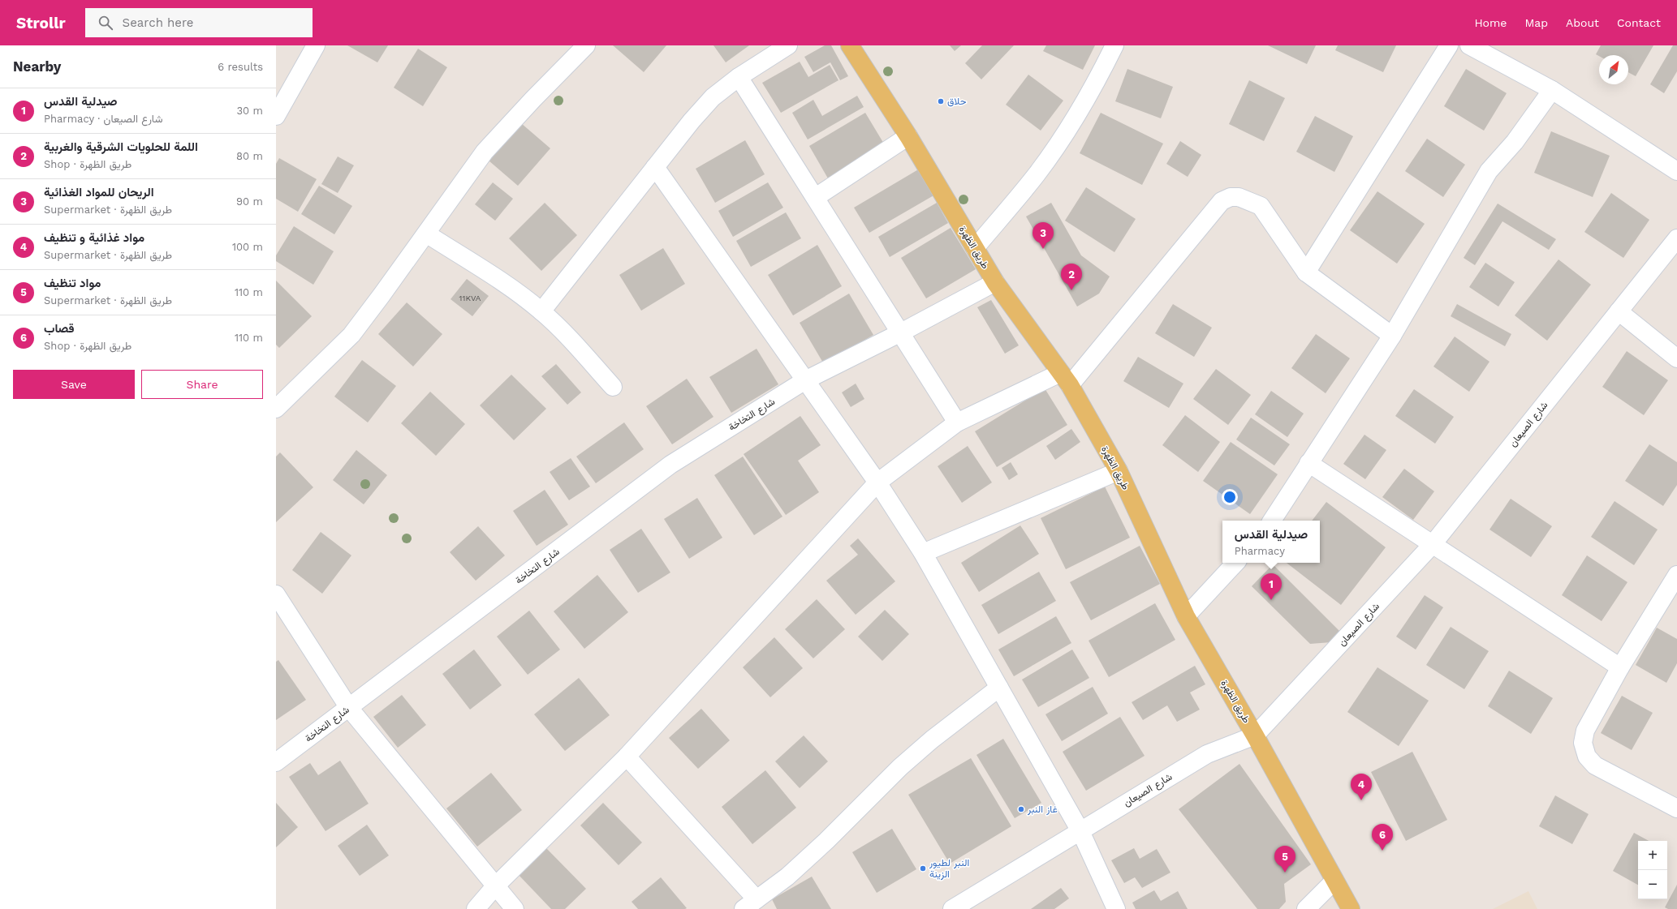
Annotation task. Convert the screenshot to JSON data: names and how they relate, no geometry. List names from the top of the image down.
{
  "streets": {
    "main road": ["طريق الظهرة"],
    "street": ["شارع التخاخة", "شارع الصيعان"]
  },
  "crossings": [
    ["طريق الظهرة", "شارع التخاخة"],
    ["طريق الظهرة", "شارع الصيعان"]
  ],
  "places": ["حلاق", "غاز النبر", "النبر لطيور الزينة"],
  "house_numbers": ["11KVA"],
  "north": "top right",
  "page": {
    "header": "Strollr",
    "search": "Search here",
    "nav": [
      "Home",
      "Map",
      "About",
      "Contact"
    ],
    "heading": ["Nearby", "6 results"],
    "list": [
      {
        "mark": "1",
        "name": "صيدلية القدس",
        "note": "Pharmacy · شارع الصيعان",
        "value": "30 m"
      },
      {
        "mark": "2",
        "name": "اللمة للحلويات الشرقية والغربية",
        "note": "Shop · طريق الظهرة",
        "value": "80 m"
      },
      {
        "mark": "3",
        "name": "الريحان للمواد الغذائية",
        "note": "Supermarket · طريق الظهرة",
        "value": "90 m"
      },
      {
        "mark": "4",
        "name": "مواد غذائية و تنظيف",
        "note": "Supermarket · طريق الظهرة",
        "value": "100 m"
      },
      {
        "mark": "5",
        "name": "مواد تنظيف",
        "note": "Supermarket · طريق الظهرة",
        "value": "110 m"
      },
      {
        "mark": "6",
        "name": "قصاب",
        "note": "Shop · طريق الظهرة",
        "value": "110 m"
      }
    ],
    "pins": [
      "3",
      "2",
      "1",
      "4",
      "6",
      "5"
    ],
    "buttons": ["Save", "Share"],
    "popup": ["صيدلية القدس", "Pharmacy"],
    "map_buttons": ["+", "−"]
  }
}
